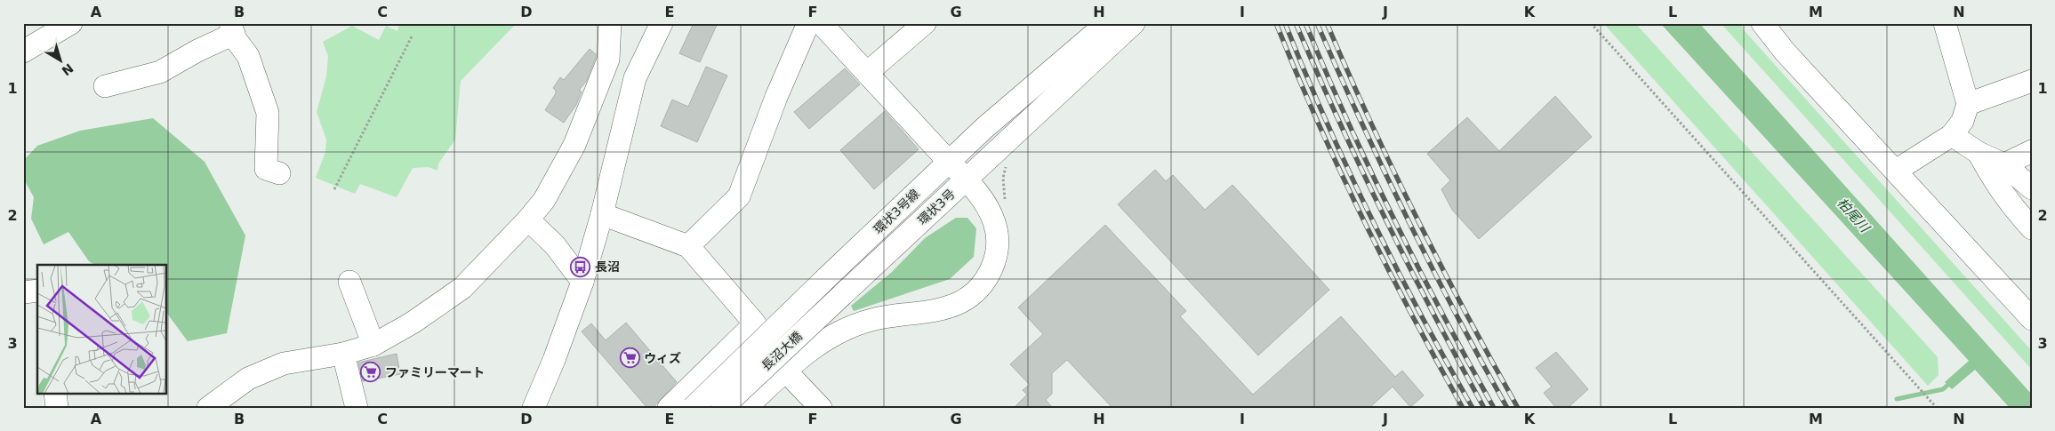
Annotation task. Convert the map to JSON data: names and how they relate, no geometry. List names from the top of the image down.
{
  "streets": {
    "street": ["環状3号", "環状3号線", "長沼大橋"]
  },
  "crossings": [
    ["環状3号", "長沼大橋"]
  ],
  "water": ["柏尾川"],
  "places": {
    "bus stop": ["長沼"],
    "supermarket": ["ウィズ", "ファミリーマート"]
  },
  "north": "bottom right",
  "grid": {
    "columns": [
      "A",
      "B",
      "C",
      "D",
      "E",
      "F",
      "G",
      "H",
      "I",
      "J",
      "K",
      "L",
      "M",
      "N"
    ],
    "rows": ["1", "2", "3"]
  }
}
